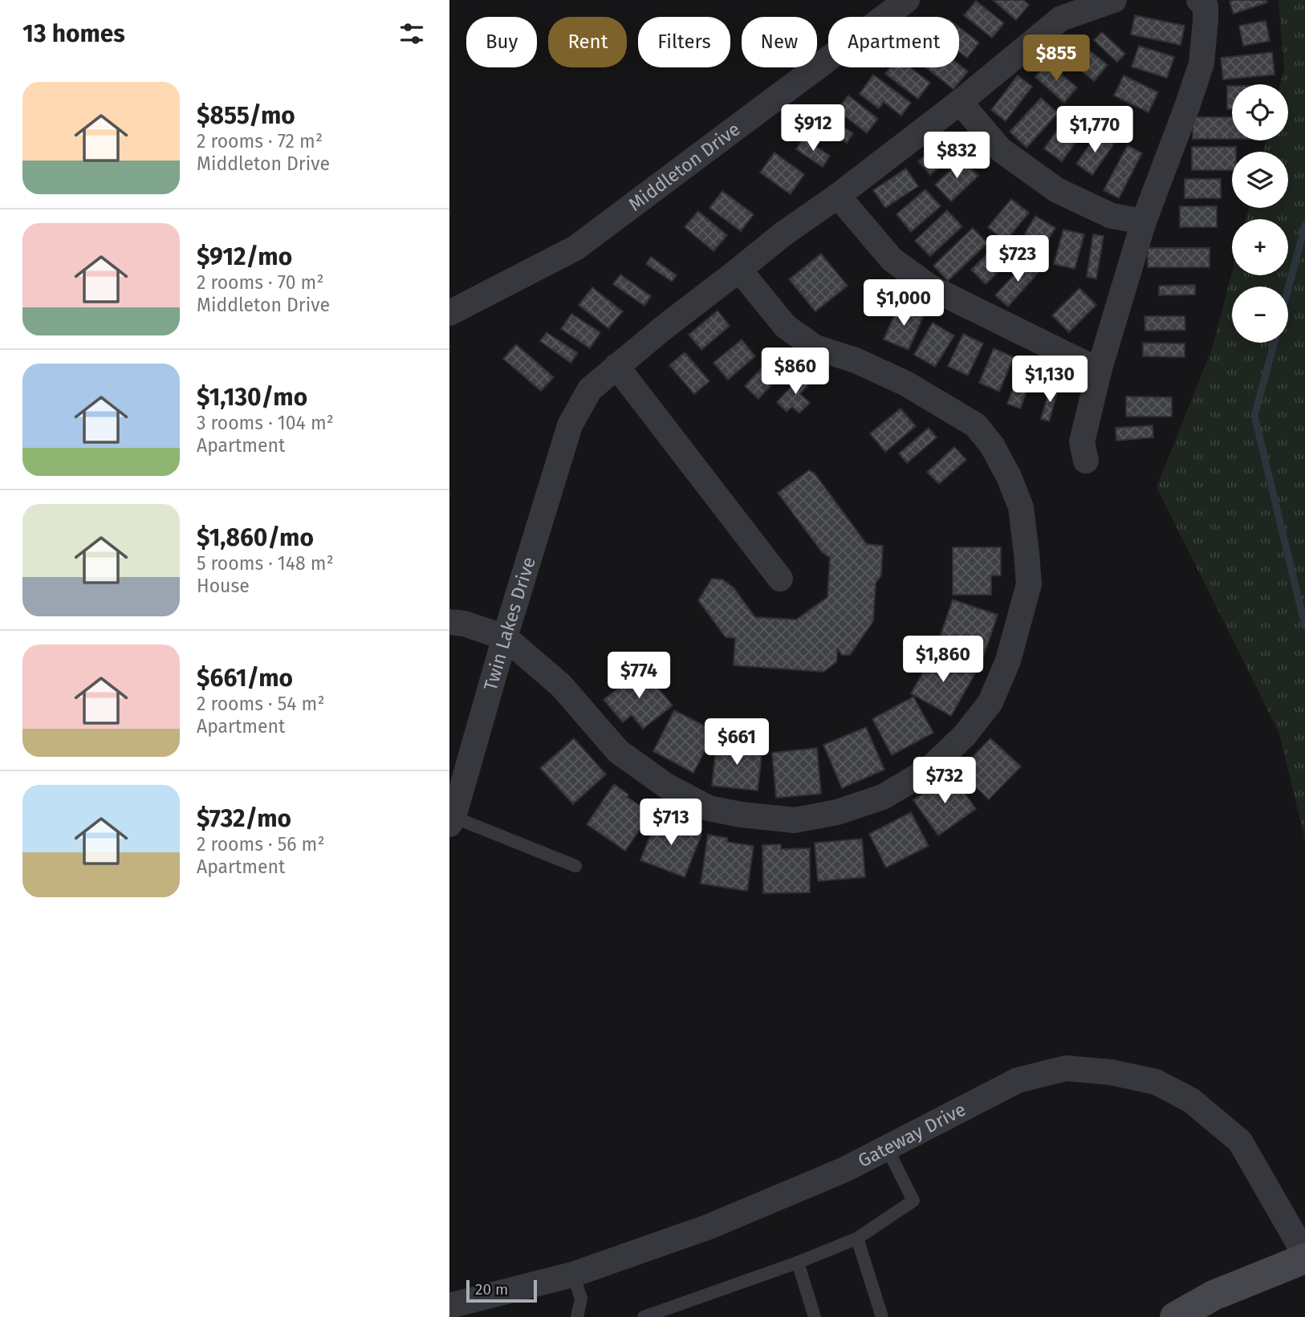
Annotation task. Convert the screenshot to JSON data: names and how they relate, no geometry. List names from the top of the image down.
{
  "streets": {
    "street": ["Middleton Drive", "Twin Lakes Drive", "Gateway Drive"]
  },
  "scale_bar": "20 m",
  "page": {
    "heading": "13 homes",
    "chip": [
      "Buy",
      "Rent",
      "Filters",
      "New",
      "Apartment"
    ],
    "price": [
      "$855",
      "$912",
      "$1,770",
      "$832",
      "$723",
      "$1,000",
      "$860",
      "$1,130",
      "$1,860",
      "$774",
      "$661",
      "$732",
      "$713"
    ],
    "list": [
      {
        "name": "$855/mo",
        "note": "2 rooms · 72 m² · Middleton Drive"
      },
      {
        "name": "$912/mo",
        "note": "2 rooms · 70 m² · Middleton Drive"
      },
      {
        "name": "$1,130/mo",
        "note": "3 rooms · 104 m² · Apartment"
      },
      {
        "name": "$1,860/mo",
        "note": "5 rooms · 148 m² · House"
      },
      {
        "name": "$661/mo",
        "note": "2 rooms · 54 m² · Apartment"
      },
      {
        "name": "$732/mo",
        "note": "2 rooms · 56 m² · Apartment"
      }
    ],
    "map_buttons": ["+", "−"],
    "scale": "20 m"
  }
}
